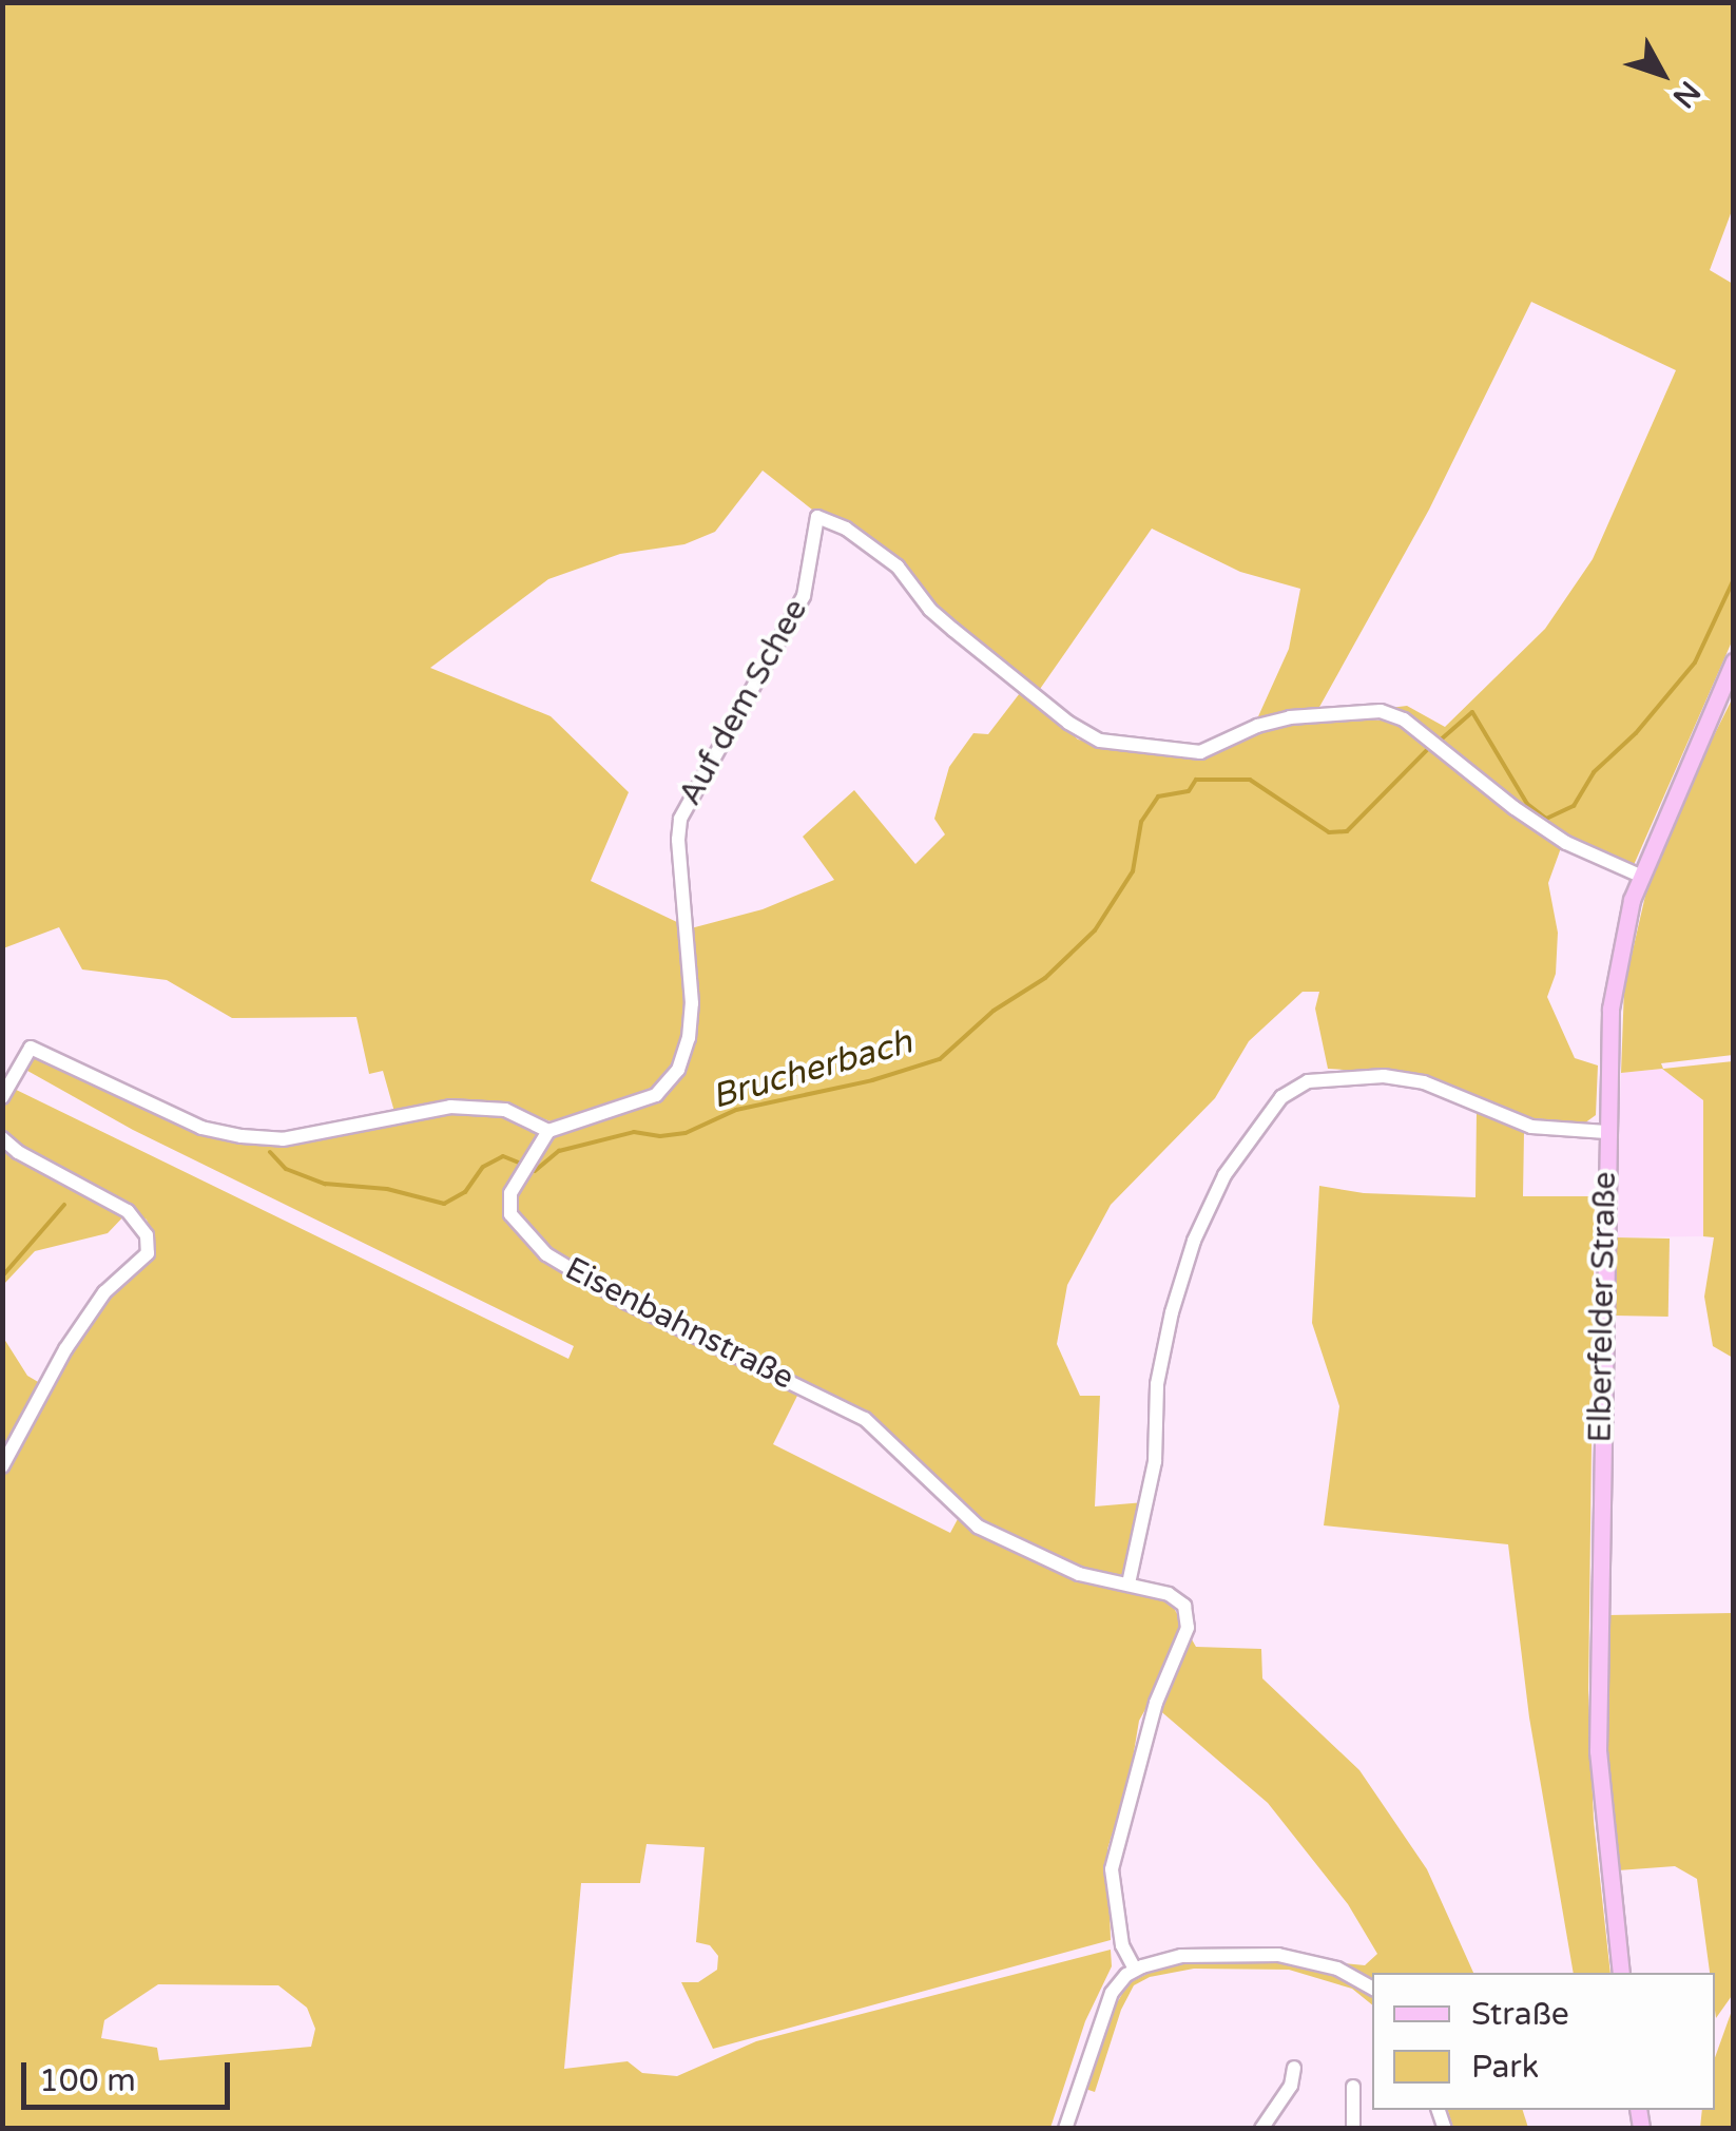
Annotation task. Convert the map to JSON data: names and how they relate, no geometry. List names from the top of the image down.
{
  "streets": {
    "main road": ["Elberfelder Straße"],
    "street": ["Auf dem Schee", "Eisenbahnstraße"]
  },
  "crossings": [
    ["Auf dem Schee", "Elberfelder Straße"],
    ["Auf dem Schee", "Eisenbahnstraße"]
  ],
  "water": ["Brucherbach"],
  "legend": ["Straße", "Park"],
  "scale_bar": "100 m",
  "north": "bottom right"
}
